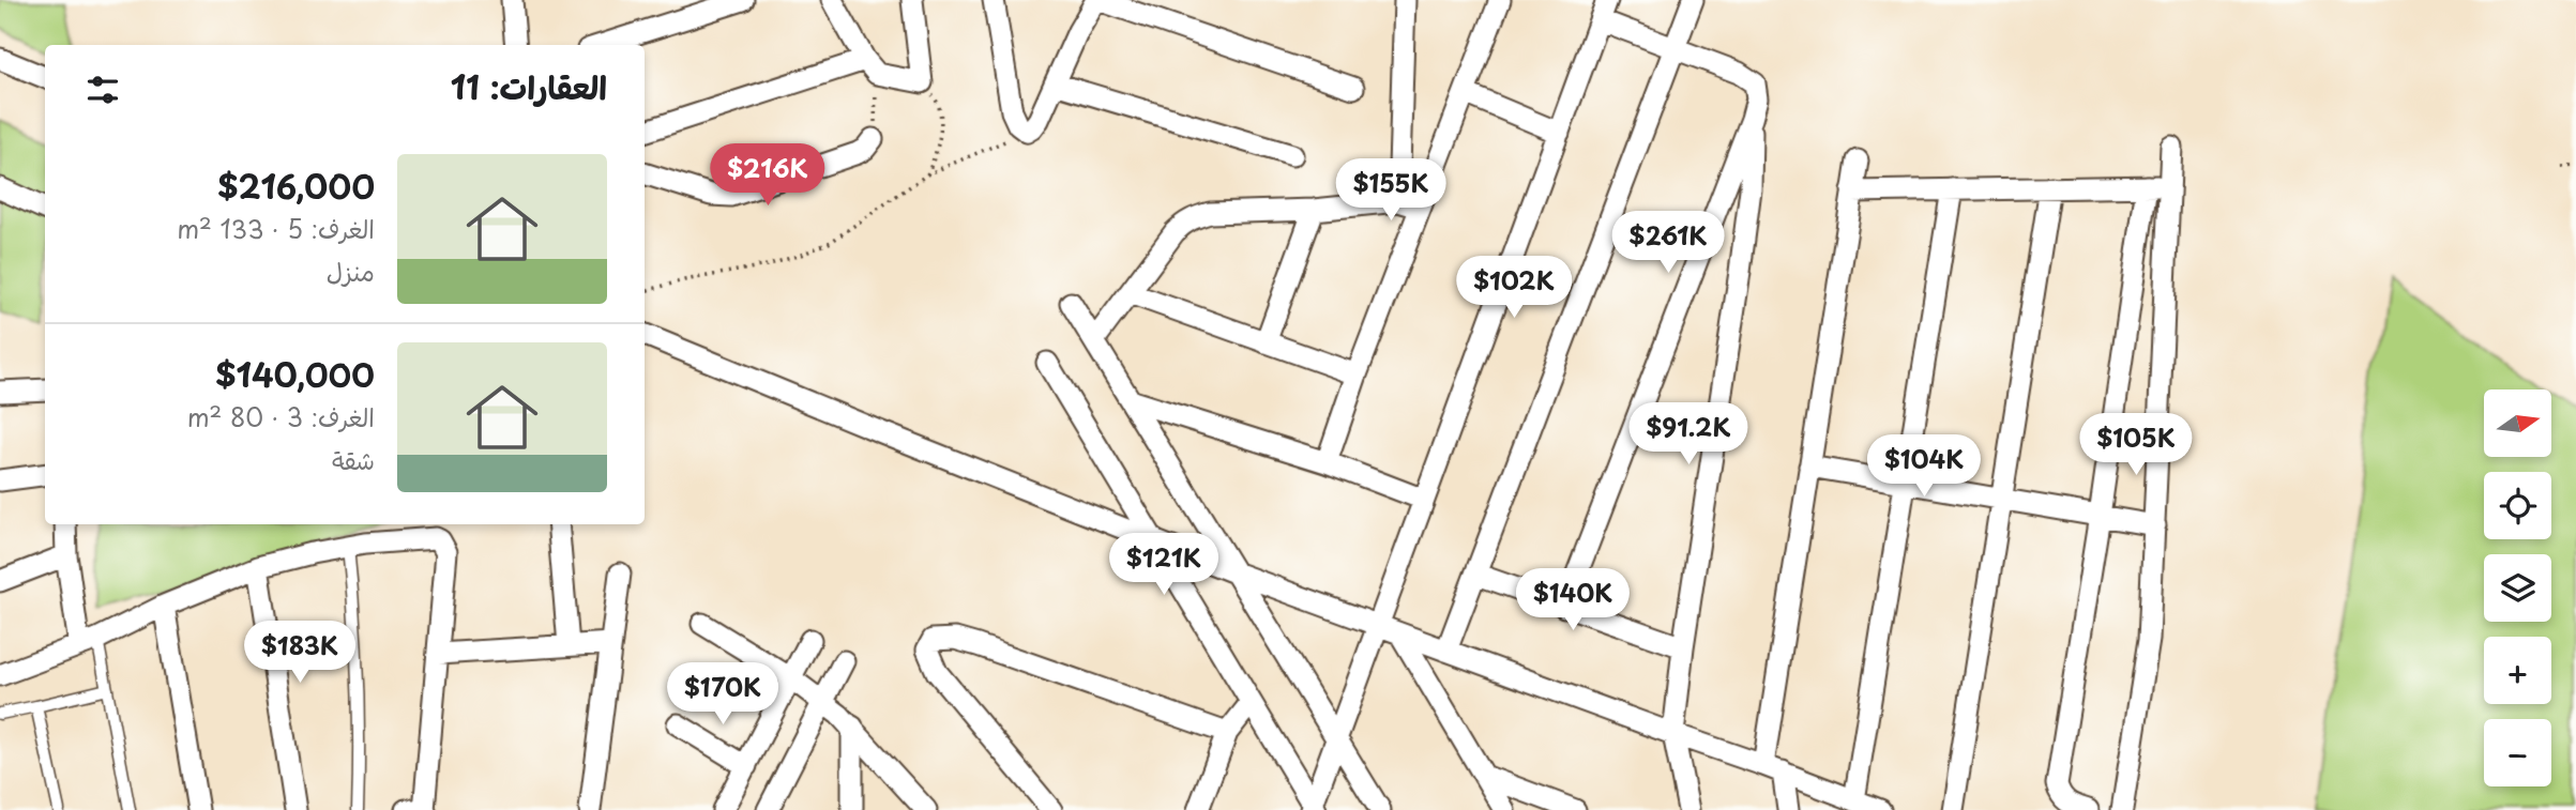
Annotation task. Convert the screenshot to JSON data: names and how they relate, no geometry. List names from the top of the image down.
{
  "north": "right",
  "page": {
    "heading": "العقارات: 11",
    "list": [
      {
        "name": "$216,000",
        "note": "الغرف: 5 · 133 m² · منزل"
      },
      {
        "name": "$140,000",
        "note": "الغرف: 3 · 80 m² · شقة"
      }
    ],
    "price": [
      "$216K",
      "$155K",
      "$261K",
      "$102K",
      "$91.2K",
      "$105K",
      "$104K",
      "$121K",
      "$140K",
      "$183K",
      "$170K"
    ],
    "map_buttons": ["+", "−"]
  }
}
